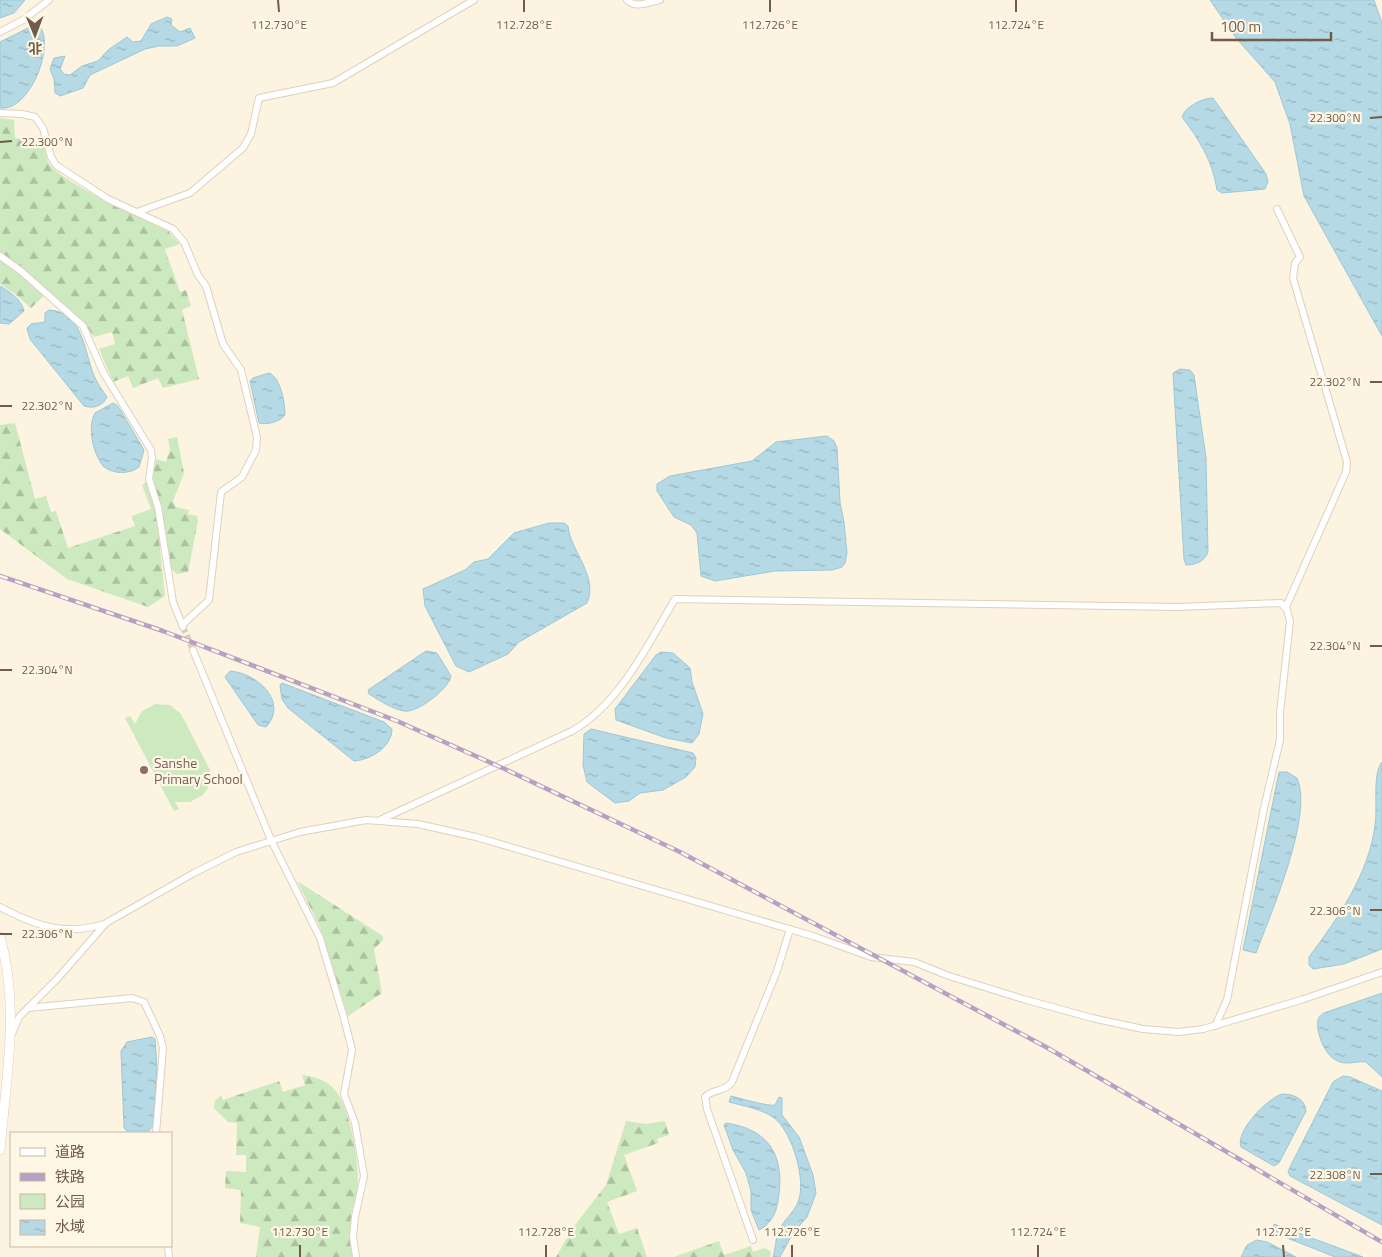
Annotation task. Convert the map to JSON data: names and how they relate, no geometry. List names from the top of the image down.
{
  "places": ["Sanshe Primary School"],
  "legend": [
    "道路",
    "铁路",
    "公园",
    "水域"
  ],
  "scale_bar": "100 m",
  "north": "bottom",
  "coordinates": [
    "112.730°E",
    "112.728°E",
    "112.726°E",
    "112.724°E",
    "22.300°N",
    "22.302°N",
    "22.304°N",
    "22.306°N",
    "22.308°N",
    "112.722°E"
  ]
}
